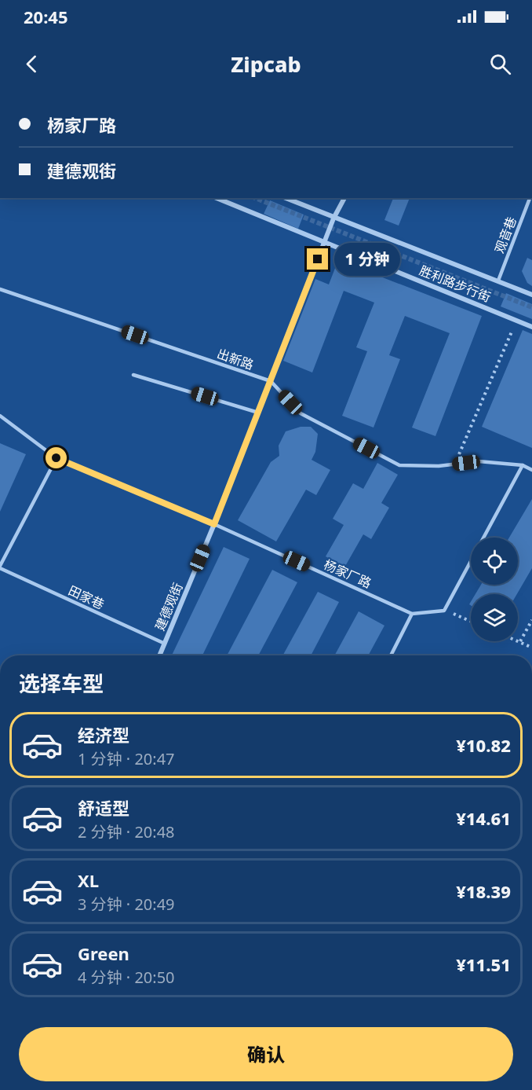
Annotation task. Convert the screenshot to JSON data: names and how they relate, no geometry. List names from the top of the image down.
{
  "streets": {
    "street": ["胜利路步行街", "建德观街"],
    "lane": [
      "观音巷",
      "出新路",
      "杨家厂路",
      "田家巷"
    ]
  },
  "crossings": [
    ["胜利路步行街", "建德观街"],
    ["出新路", "建德观街"],
    ["杨家厂路", "田家巷"],
    ["杨家厂路", "建德观街"],
    ["田家巷", "建德观街"]
  ],
  "page": {
    "status": "20:45",
    "header": "Zipcab",
    "banner": ["杨家厂路", "建德观街"],
    "bubble": "1 分钟",
    "heading": "选择车型",
    "list": [
      {
        "name": "经济型",
        "note": "1 分钟 · 20:47",
        "value": "¥10.82"
      },
      {
        "name": "舒适型",
        "note": "2 分钟 · 20:48",
        "value": "¥14.61"
      },
      {
        "name": "XL",
        "note": "3 分钟 · 20:49",
        "value": "¥18.39"
      },
      {
        "name": "Green",
        "note": "4 分钟 · 20:50",
        "value": "¥11.51"
      }
    ],
    "buttons": "确认"
  }
}
